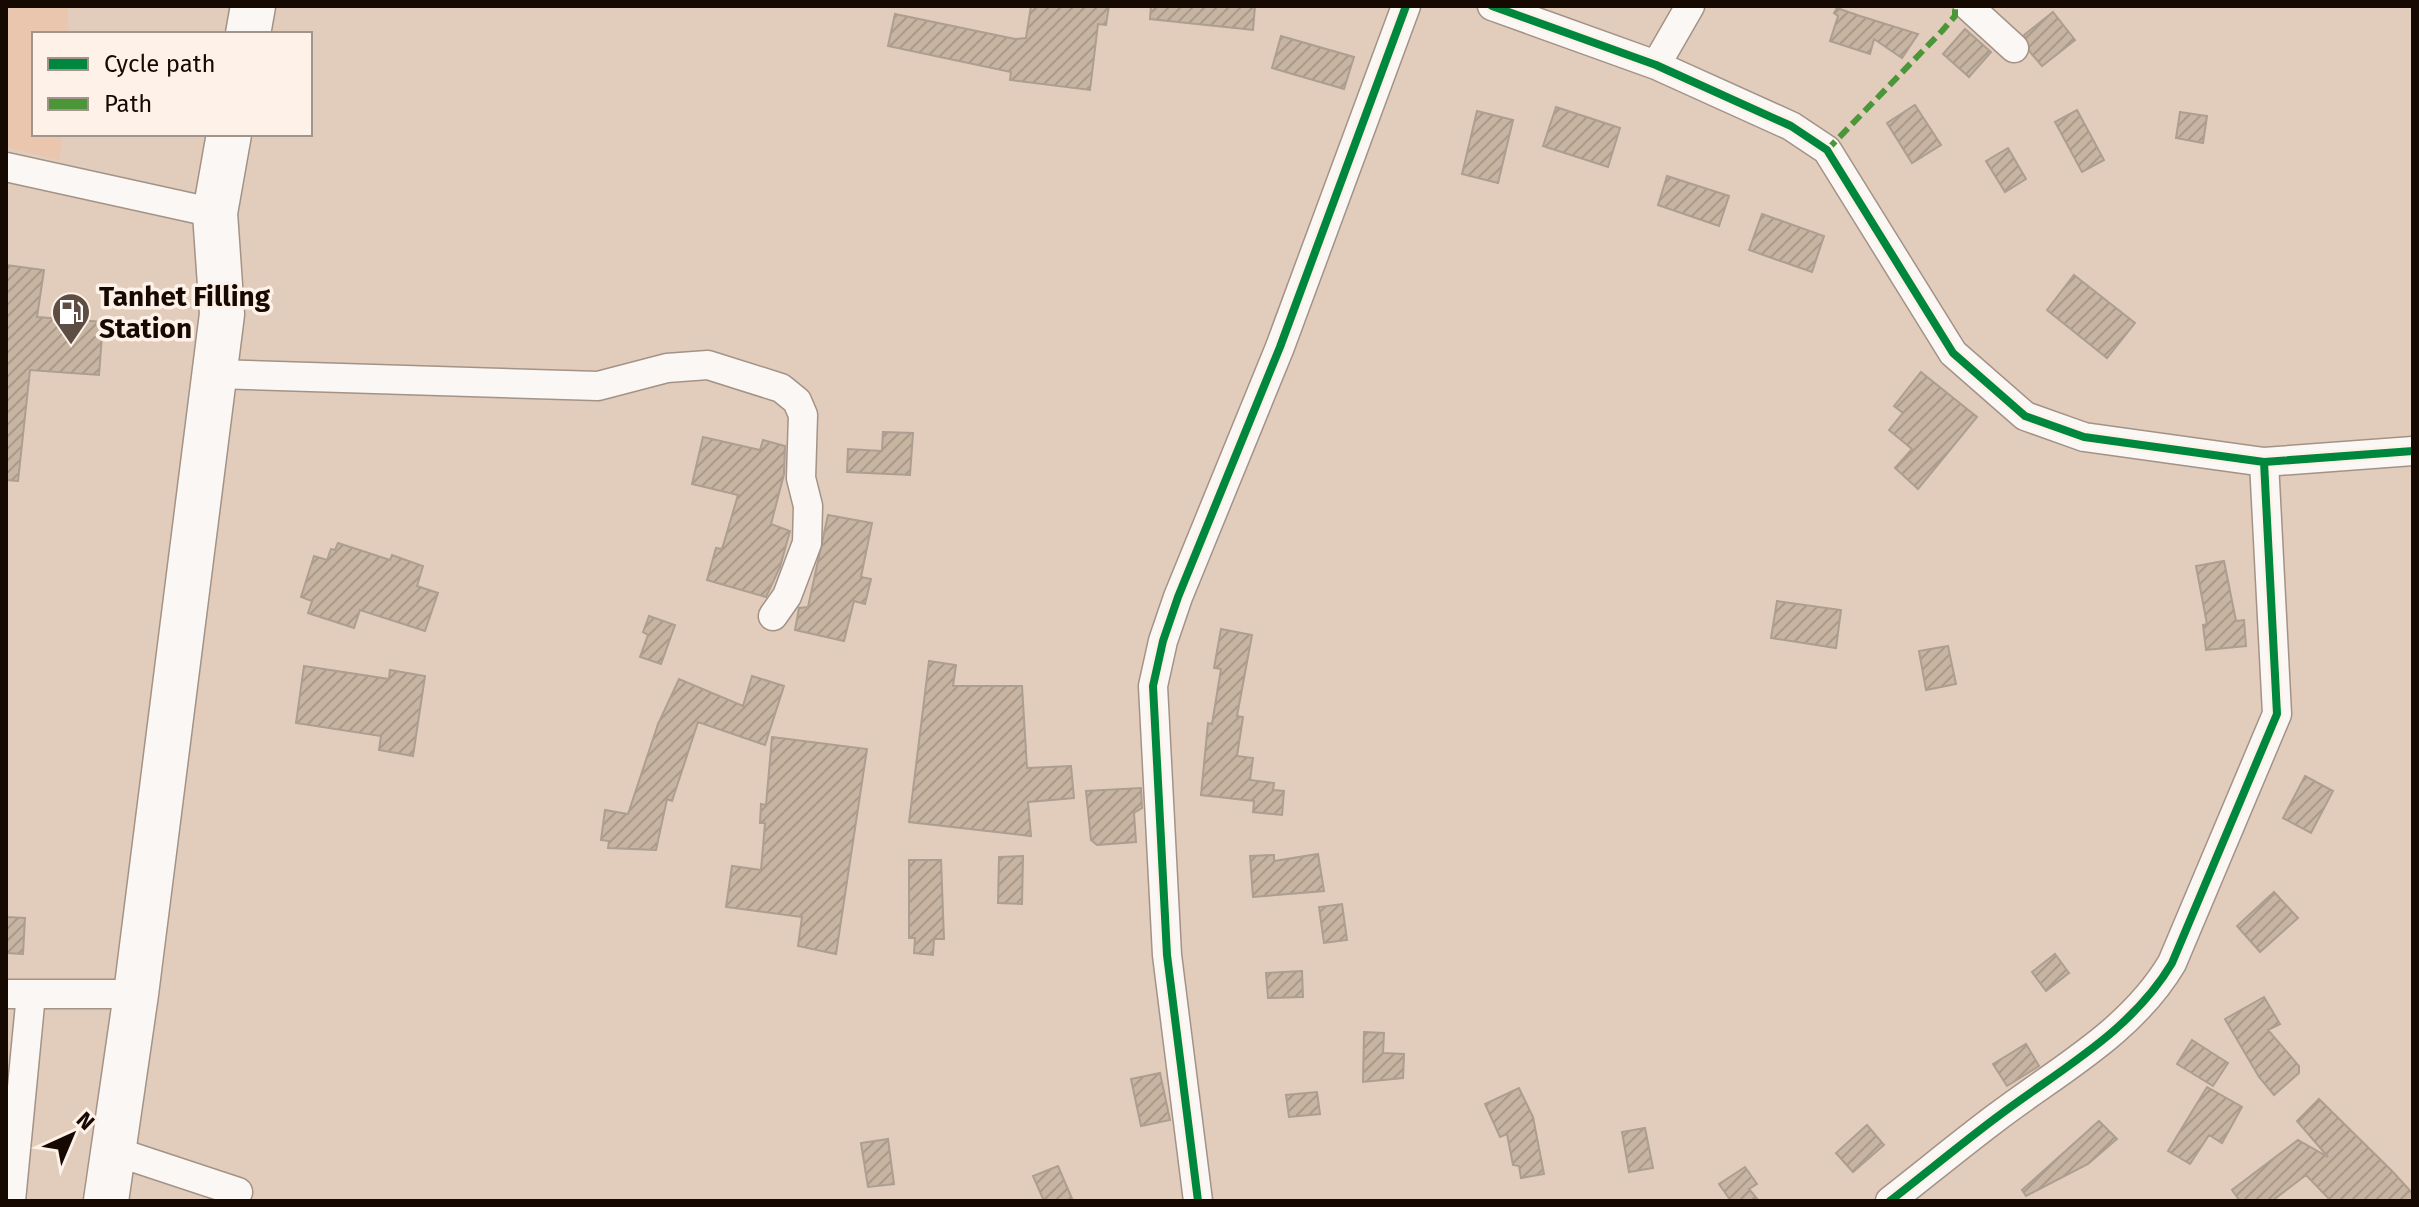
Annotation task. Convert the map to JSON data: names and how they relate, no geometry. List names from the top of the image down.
{
  "places": {
    "fuel station": ["Tanhet Filling Station"]
  },
  "legend": ["Cycle path", "Path"],
  "north": "top right"
}
